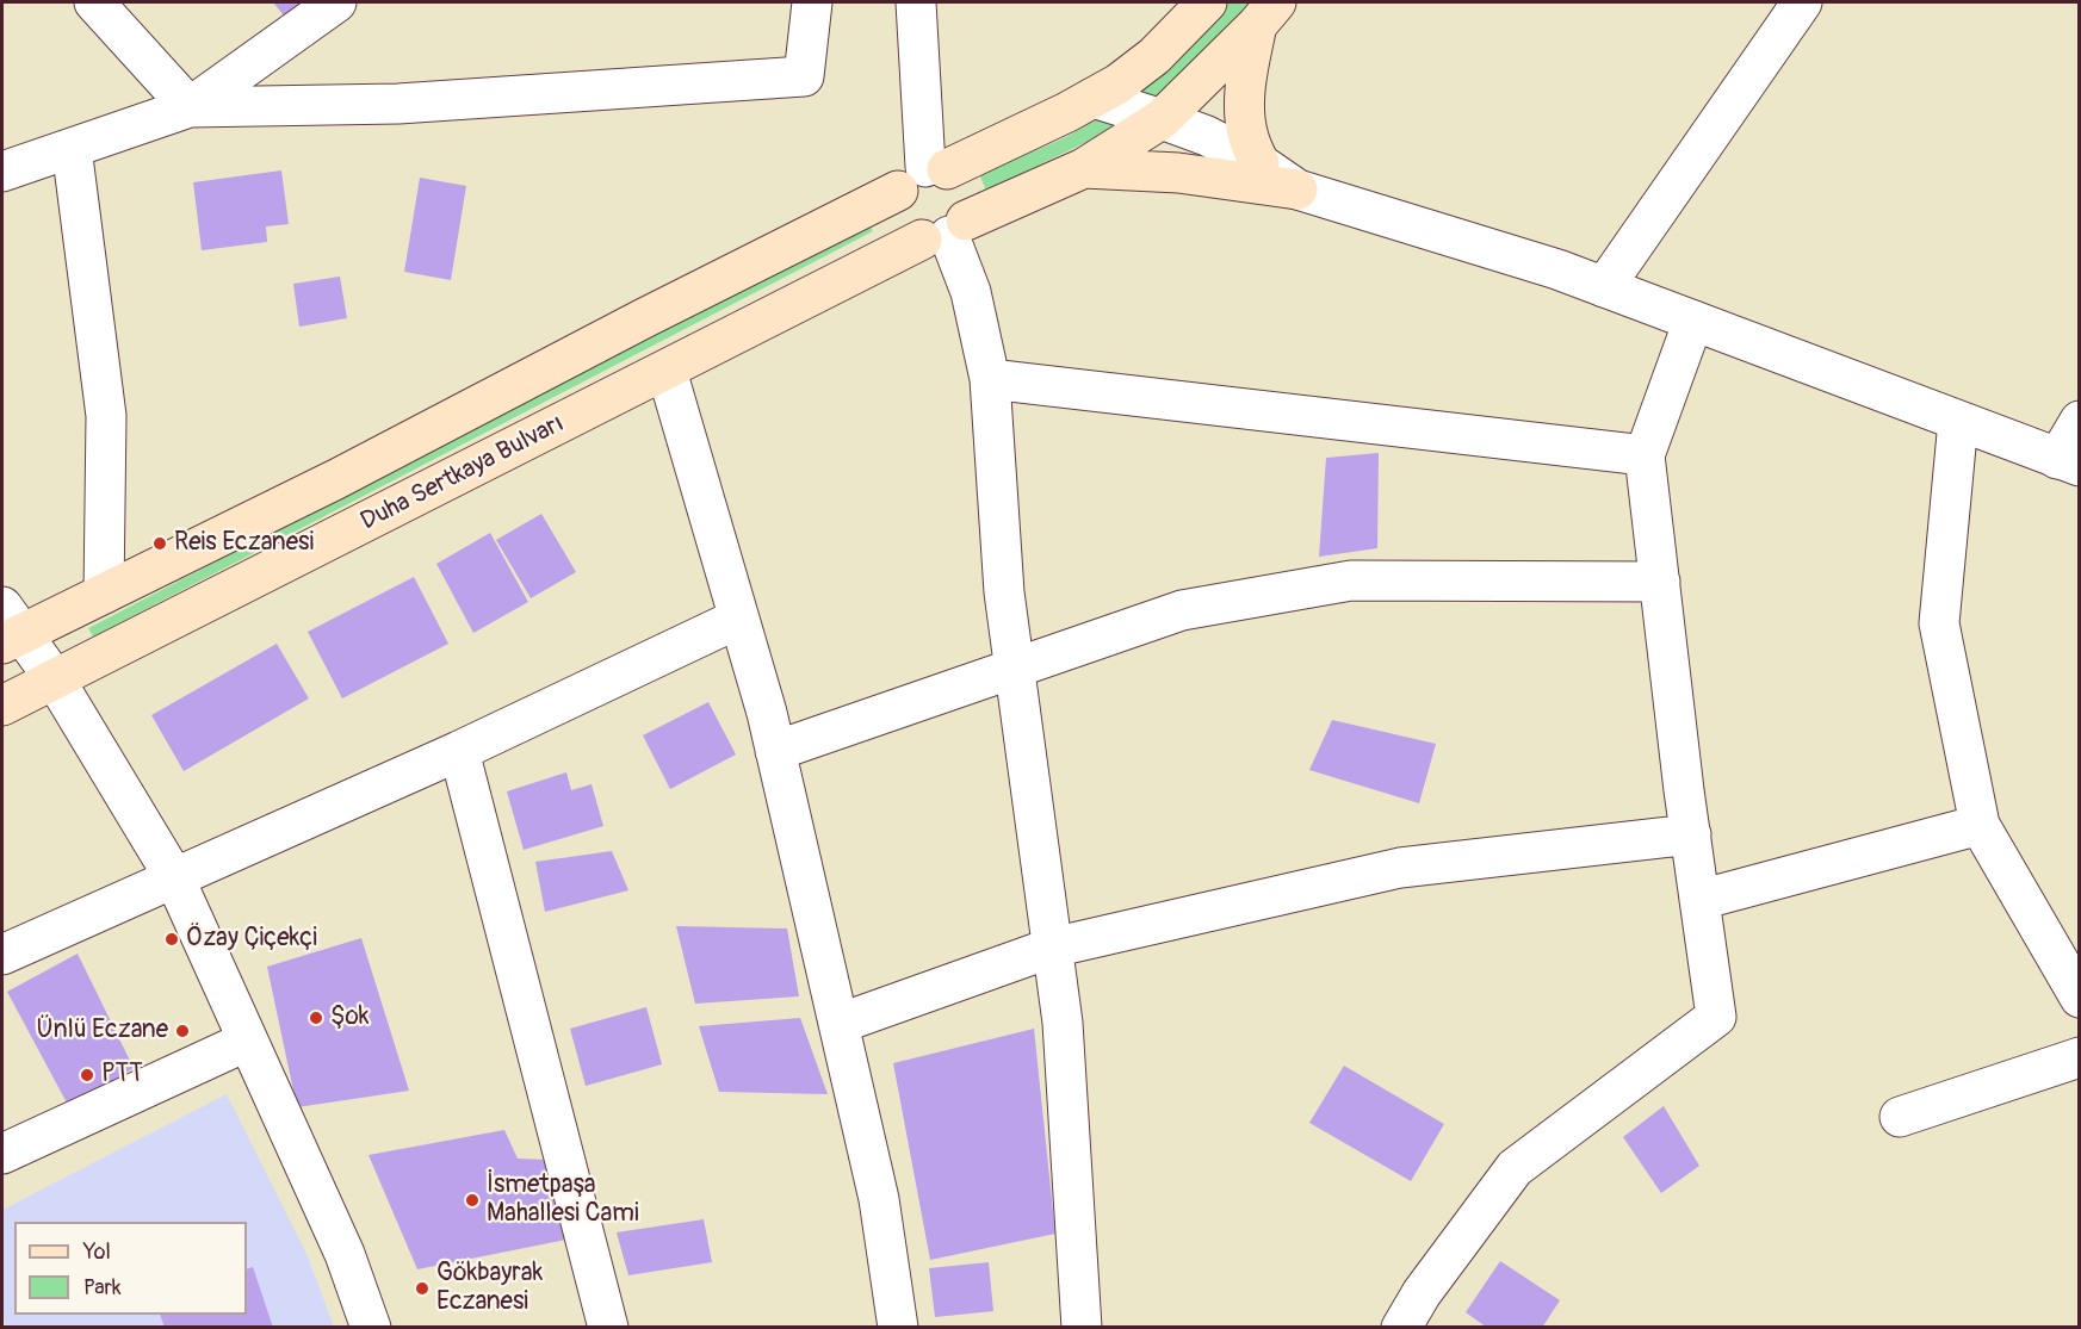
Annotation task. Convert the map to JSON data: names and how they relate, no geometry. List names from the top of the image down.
{
  "streets": {
    "main road": ["Duha Sertkaya Bulvarı"]
  },
  "places": [
    "Reis Eczanesi",
    "Özay Çiçekçi",
    "Şok",
    "Ünlü Eczane",
    "PTT",
    "İsmetpaşa Mahallesi Cami",
    "Gökbayrak Eczanesi"
  ],
  "legend": ["Yol", "Park"]
}
